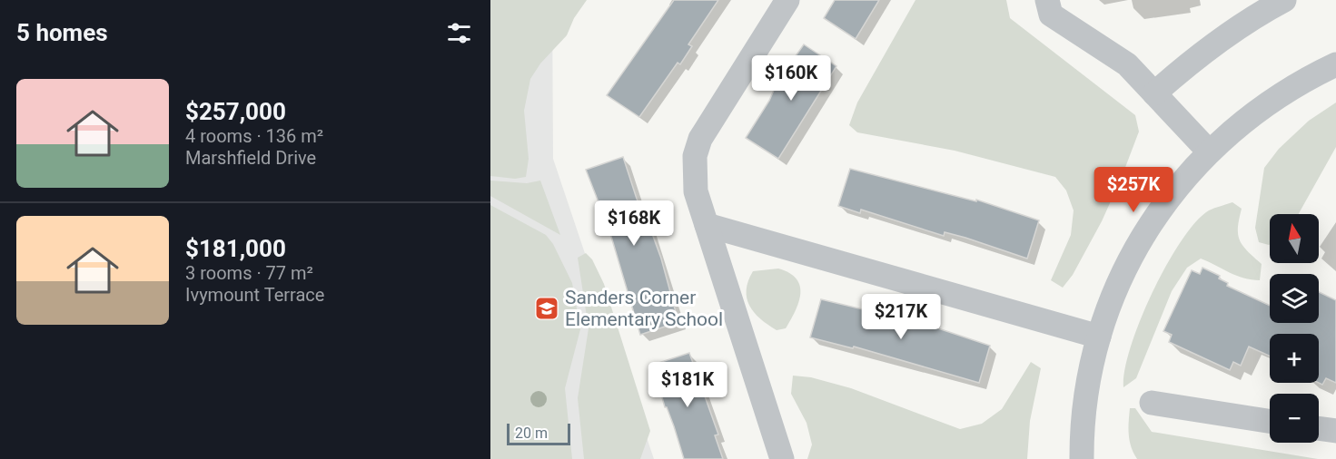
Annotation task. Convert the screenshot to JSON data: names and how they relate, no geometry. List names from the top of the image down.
{
  "places": {
    "school or university": ["Sanders Corner Elementary School"]
  },
  "scale_bar": "20 m",
  "north": "top",
  "page": {
    "heading": "5 homes",
    "price": [
      "$160K",
      "$257K",
      "$168K",
      "$217K",
      "$181K"
    ],
    "list": [
      {
        "name": "$257,000",
        "note": "4 rooms · 136 m² · Marshfield Drive"
      },
      {
        "name": "$181,000",
        "note": "3 rooms · 77 m² · Ivymount Terrace"
      }
    ],
    "map_buttons": ["+", "−"],
    "scale": "20 m"
  }
}
